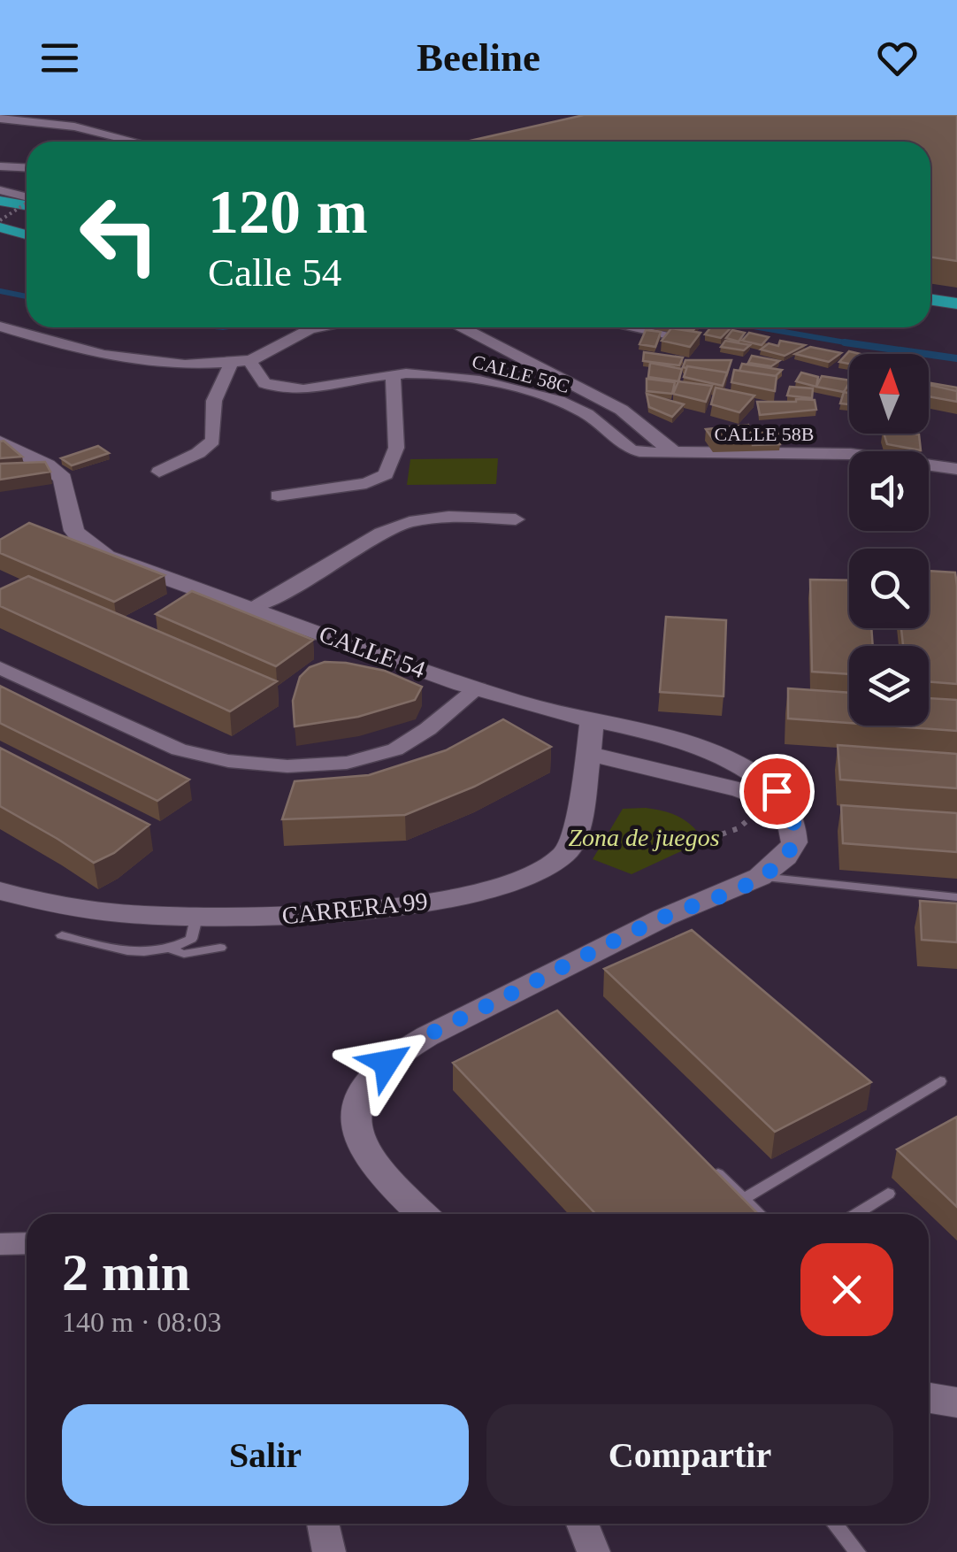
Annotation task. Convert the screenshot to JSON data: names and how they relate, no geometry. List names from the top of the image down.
{
  "streets": {
    "street": [
      "CALLE 58C",
      "CALLE 58B",
      "CALLE 54",
      "CARRERA 99"
    ]
  },
  "crossings": [
    ["CALLE 58C", "CALLE 58B"],
    ["CALLE 54", "CARRERA 99"]
  ],
  "parks": ["Zona de juegos"],
  "north": "top",
  "page": {
    "header": "Beeline",
    "turn": ["120 m", "Calle 54"],
    "heading": ["2 min", "140 m · 08:03"],
    "buttons": ["Salir", "Compartir"]
  }
}
